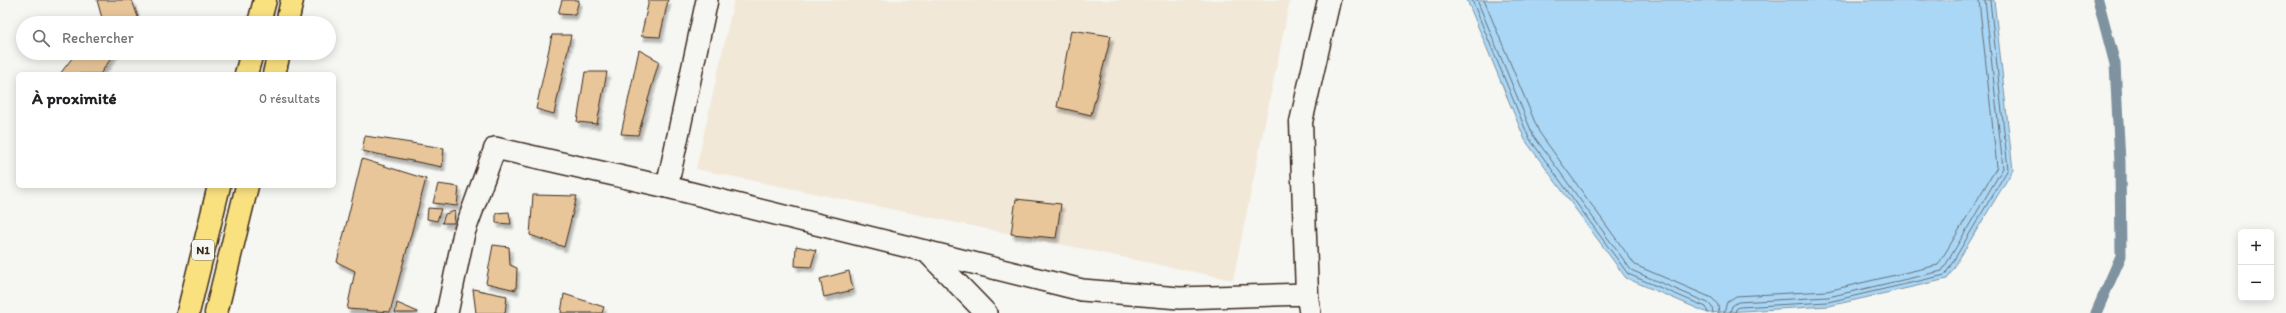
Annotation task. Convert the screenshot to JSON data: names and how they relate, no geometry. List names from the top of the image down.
{
  "streets": {
    "main road": ["N1"]
  },
  "page": {
    "search": "Rechercher",
    "heading": ["À proximité", "0 résultats"],
    "map_buttons": ["+", "−"]
  }
}
